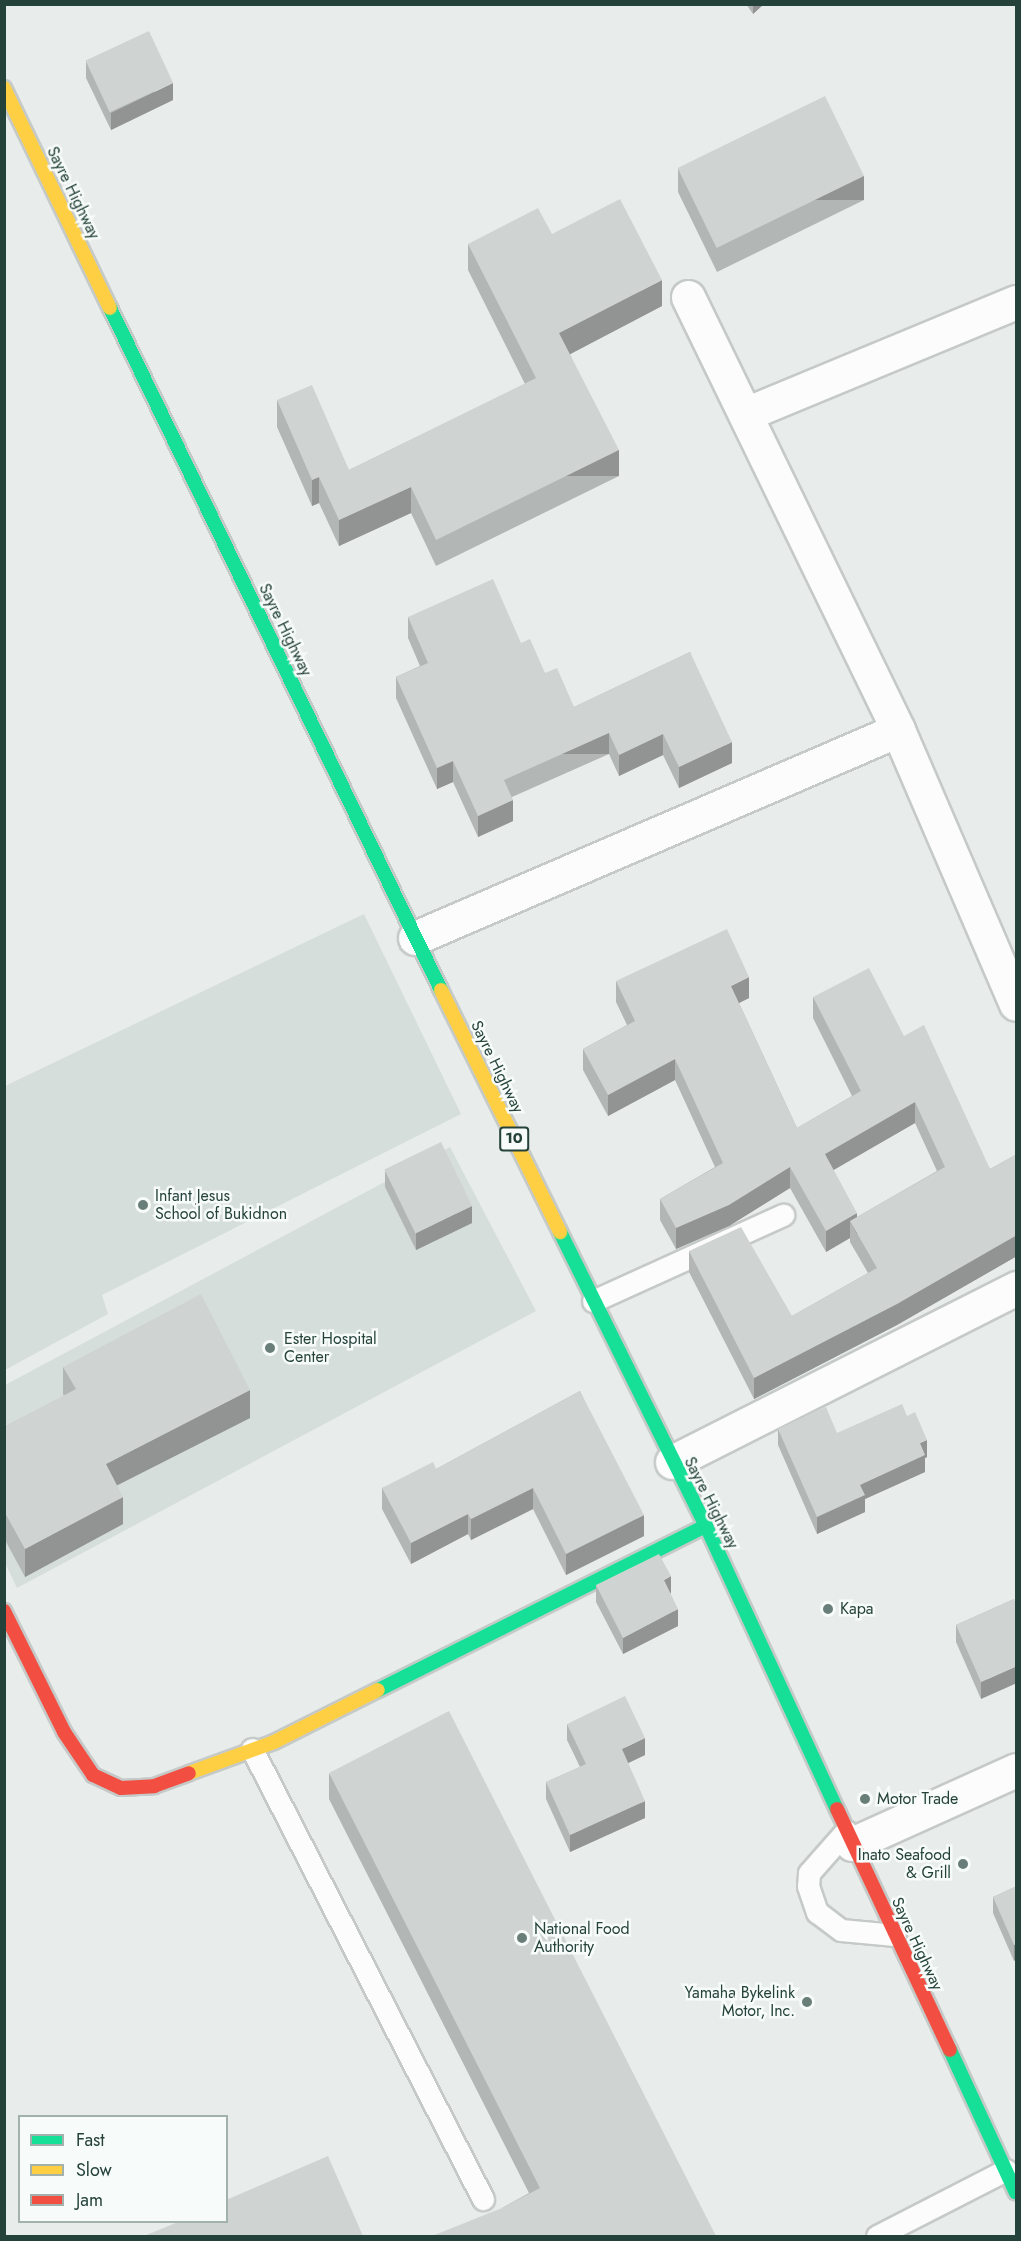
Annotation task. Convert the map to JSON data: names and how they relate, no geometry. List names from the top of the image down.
{
  "streets": {
    "main road": ["Sayre Highway", "10"]
  },
  "places": [
    "Infant Jesus School of Bukidnon",
    "Ester Hospital Center",
    "Kapa",
    "Motor Trade",
    "Inato Seafood & Grill",
    "National Food Authority",
    "Yamaha Bykelink Motor, Inc."
  ],
  "legend": ["Fast", "Slow", "Jam"]
}
